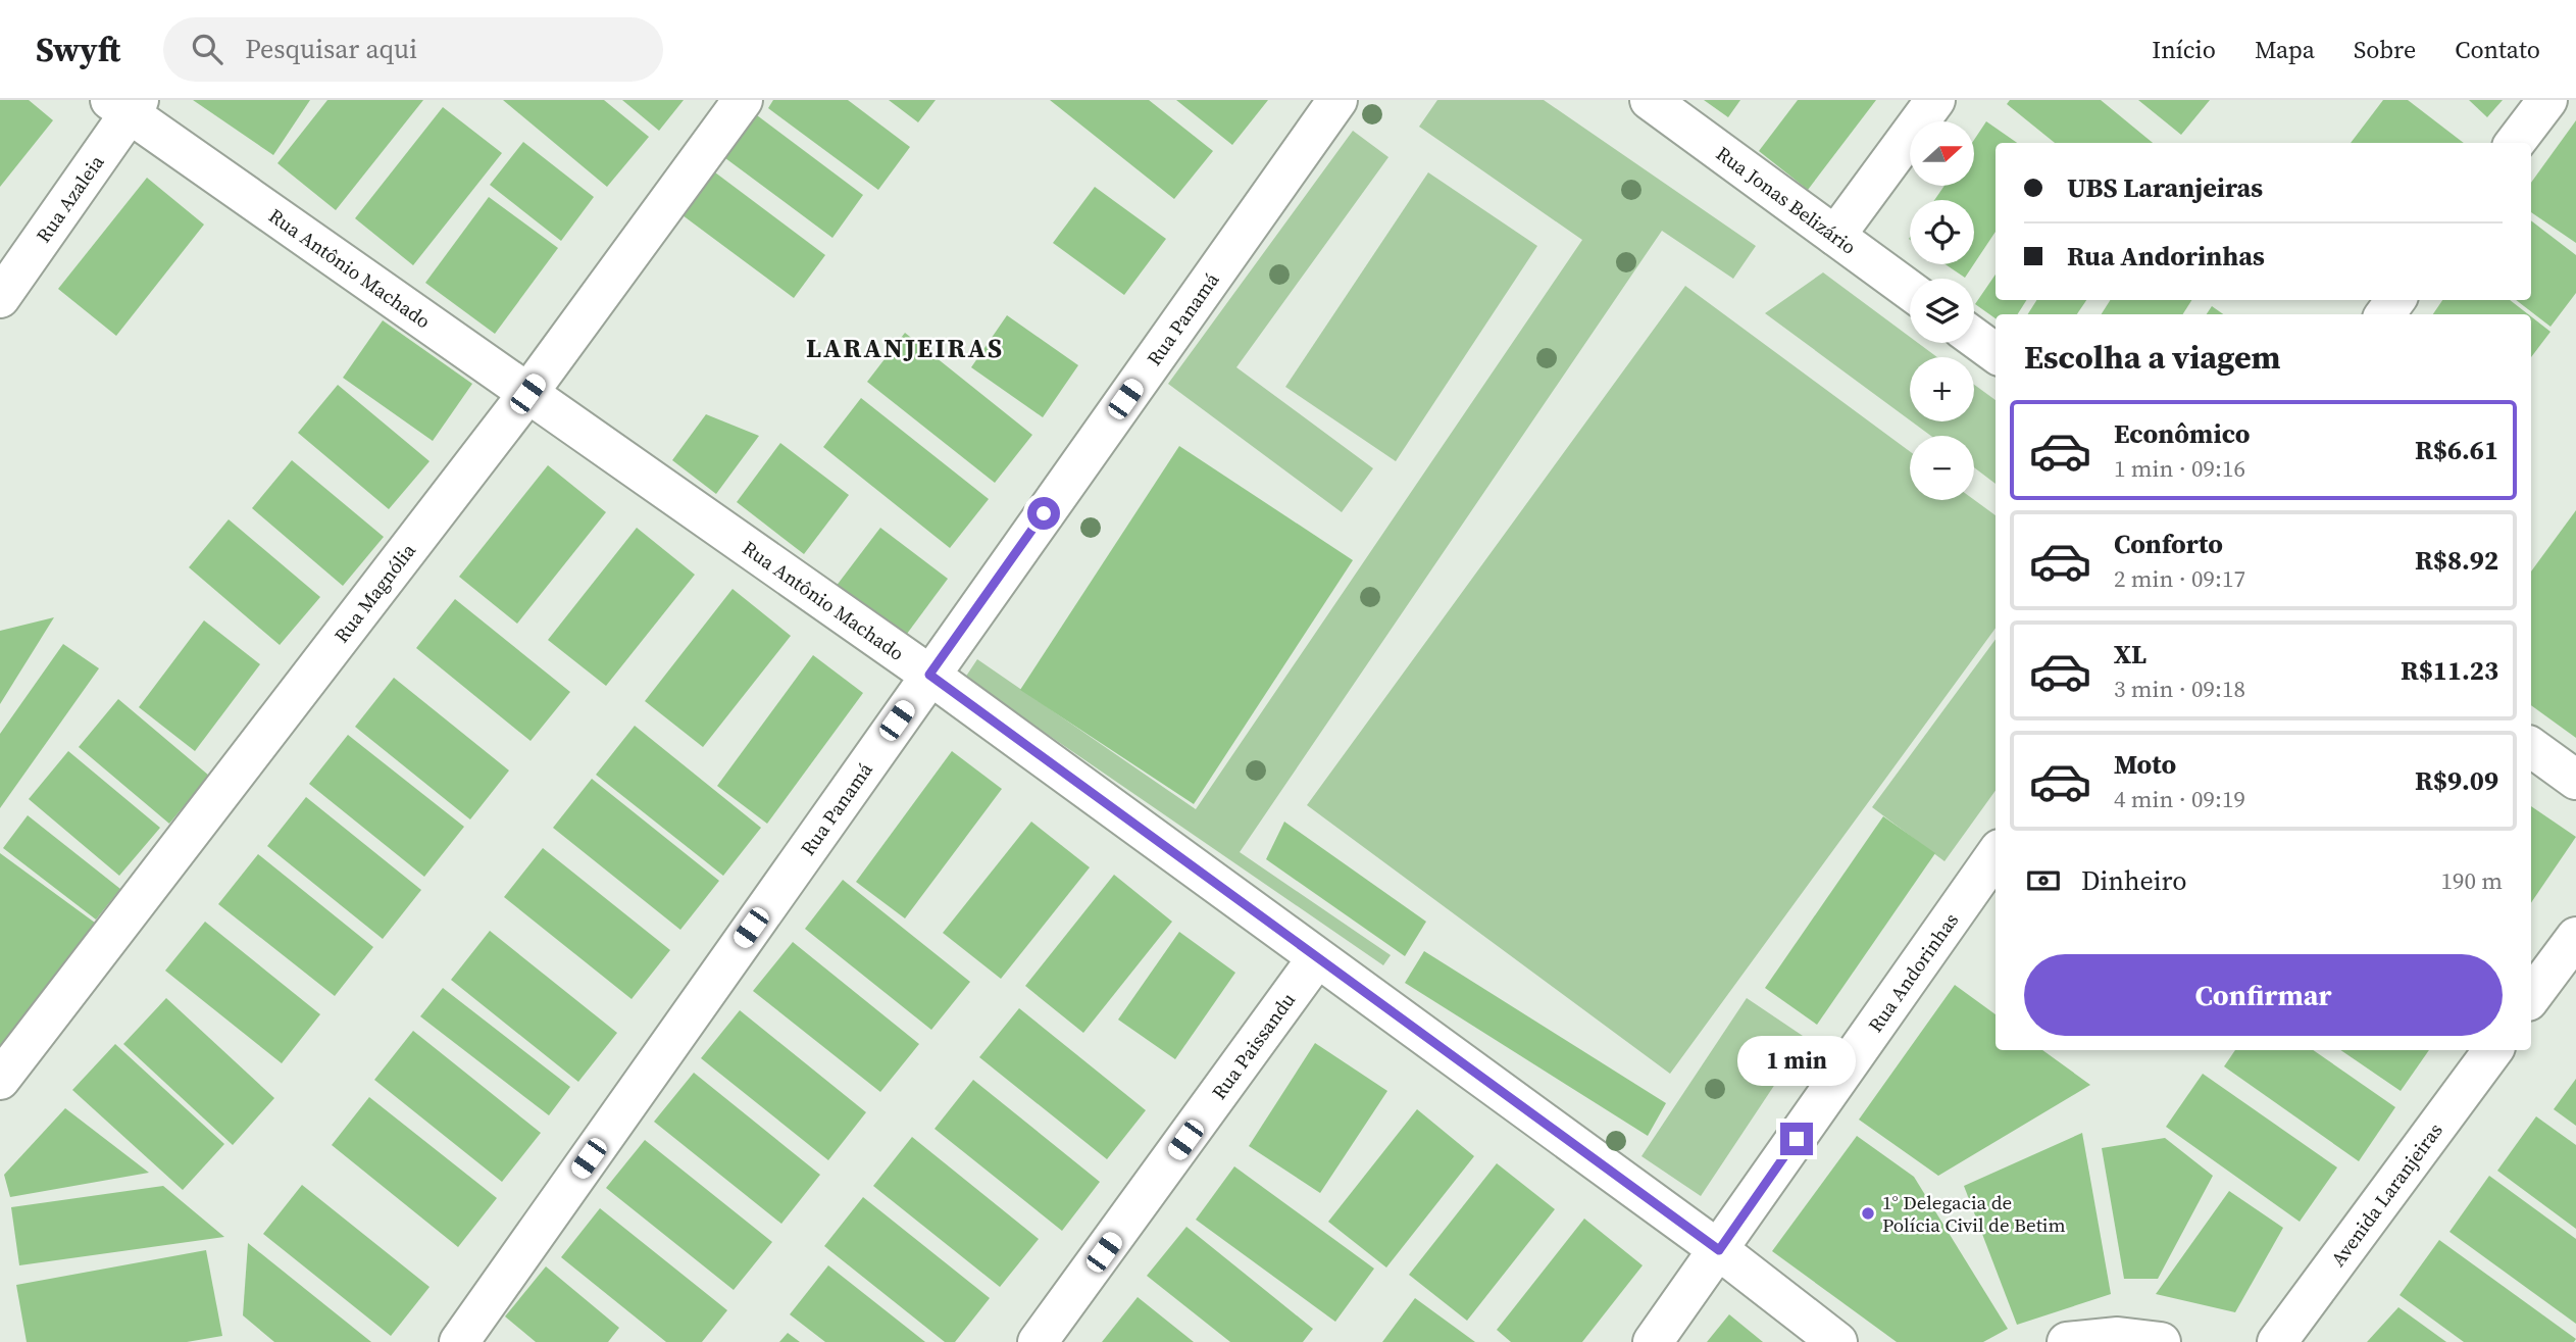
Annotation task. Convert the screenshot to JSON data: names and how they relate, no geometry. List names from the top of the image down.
{
  "streets": {
    "street": [
      "Rua Azaleia",
      "Rua Jonas Belizário",
      "Rua Antônio Machado",
      "Rua Panamá",
      "Rua Magnólia",
      "Rua Andorinhas",
      "Rua Paissandu",
      "Avenida Laranjeiras"
    ]
  },
  "crossings": [
    ["Rua Azaleia", "Rua Antônio Machado"],
    ["Rua Antônio Machado", "Rua Panamá"],
    ["Rua Antônio Machado", "Rua Magnólia"],
    ["Rua Antônio Machado", "Rua Andorinhas"],
    ["Rua Antônio Machado", "Rua Paissandu"]
  ],
  "districts": ["LARANJEIRAS"],
  "places": ["1° Delegacia de Polícia Civil de Betim"],
  "north": "right",
  "page": {
    "header": "Swyft",
    "search": "Pesquisar aqui",
    "nav": [
      "Início",
      "Mapa",
      "Sobre",
      "Contato"
    ],
    "map_buttons": ["+", "−"],
    "banner": ["UBS Laranjeiras", "Rua Andorinhas"],
    "heading": "Escolha a viagem",
    "list": [
      {
        "name": "Econômico",
        "note": "1 min · 09:16",
        "value": "R$6.61"
      },
      {
        "name": "Conforto",
        "note": "2 min · 09:17",
        "value": "R$8.92"
      },
      {
        "name": "XL",
        "note": "3 min · 09:18",
        "value": "R$11.23"
      },
      {
        "name": "Moto",
        "note": "4 min · 09:19",
        "value": "R$9.09"
      }
    ],
    "pay": ["Dinheiro", "190 m"],
    "buttons": "Confirmar",
    "bubble": "1 min"
  }
}
